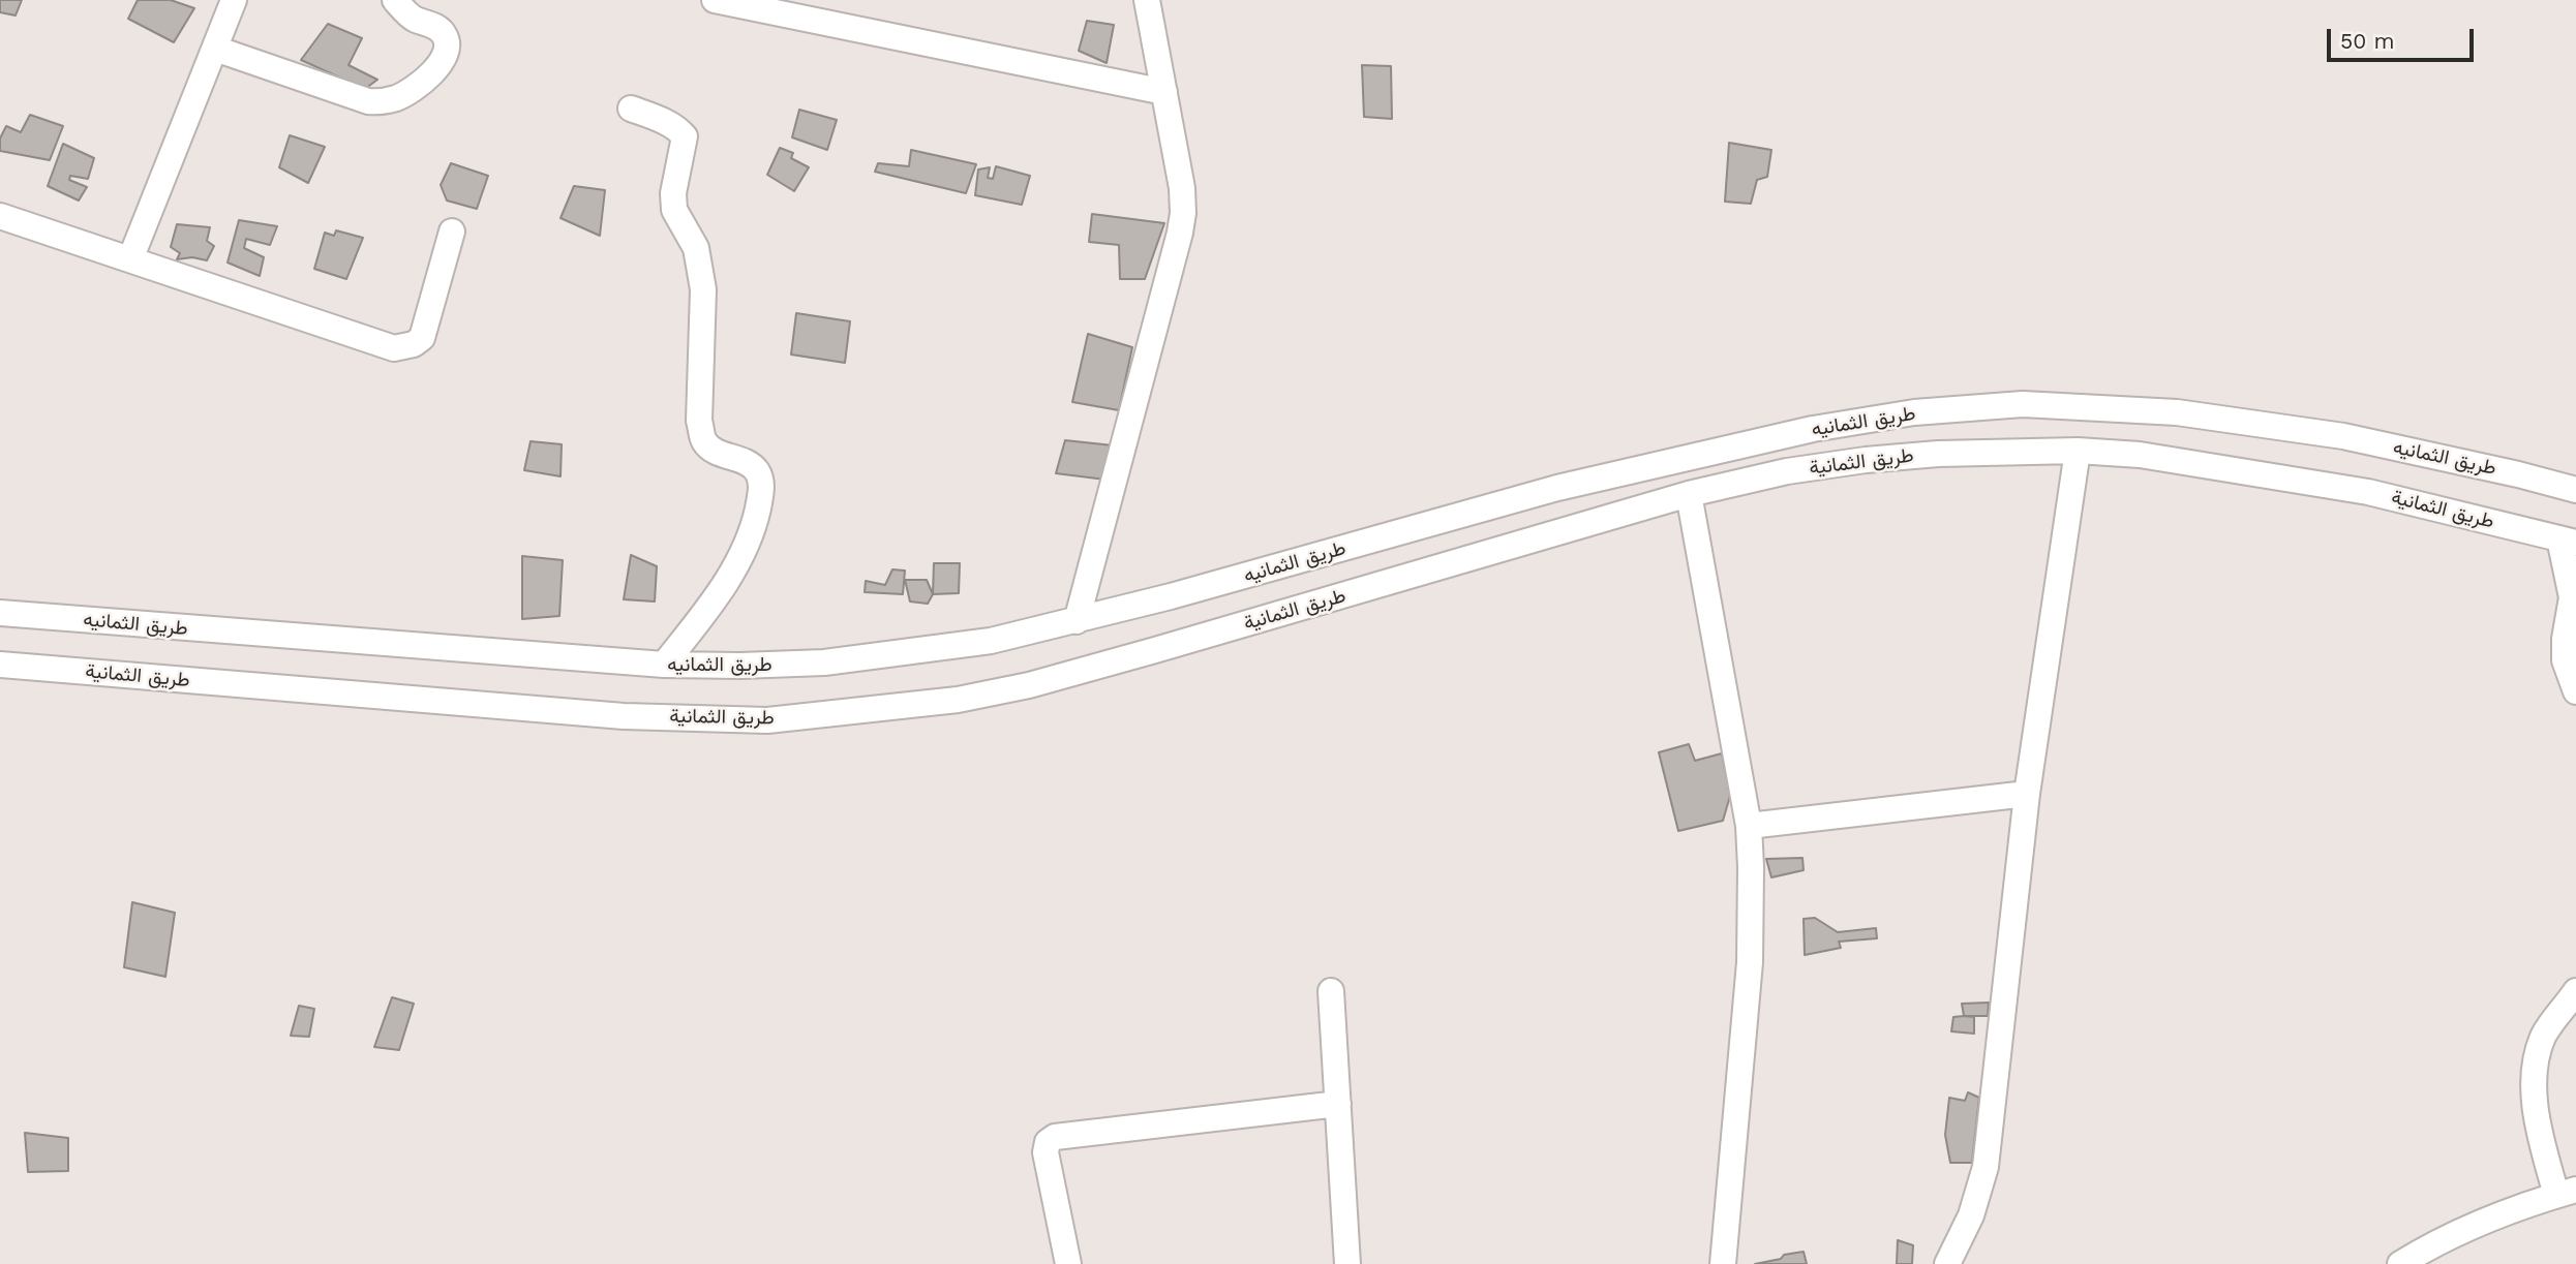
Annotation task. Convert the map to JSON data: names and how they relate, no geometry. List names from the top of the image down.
{
  "streets": {
    "street": ["طريق الثمانيه", "طريق الثمانية"]
  },
  "scale_bar": "50 m"
}
